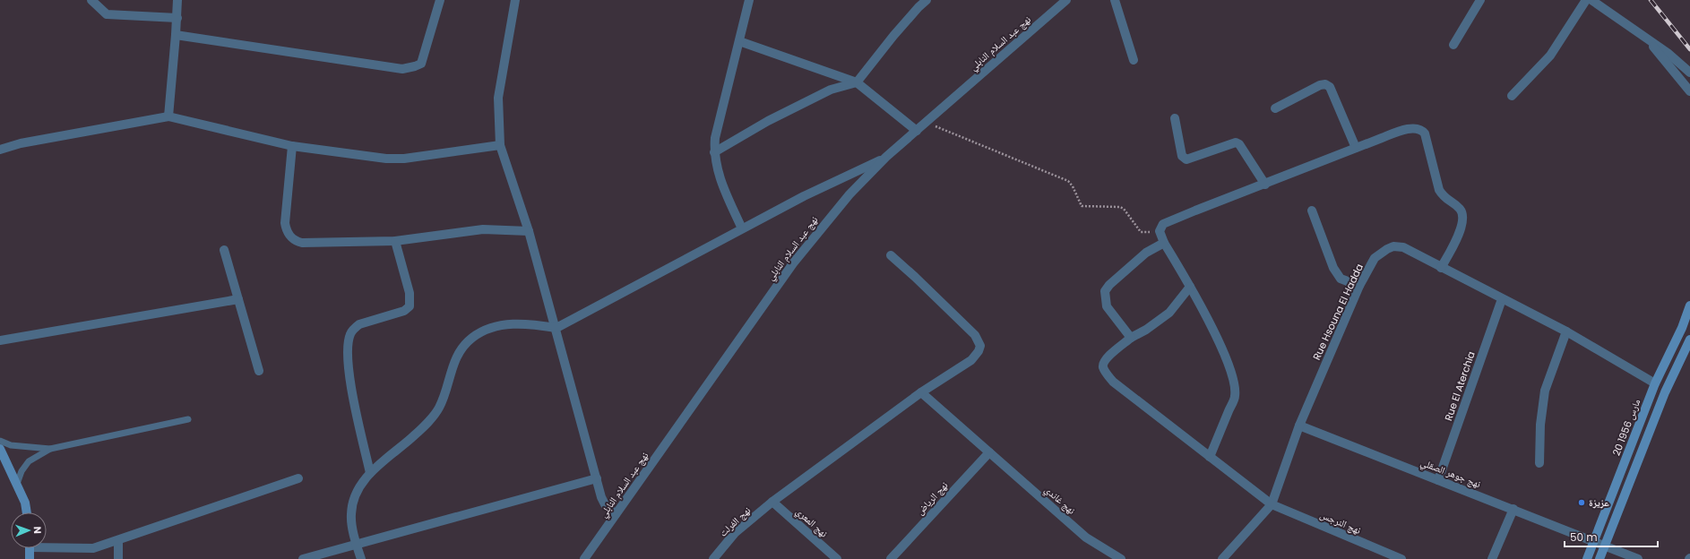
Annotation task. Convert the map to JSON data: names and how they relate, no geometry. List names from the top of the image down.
{
  "streets": {
    "main road": ["20 مارس 1956"],
    "street": [
      "نهج عبد السلام النابلي",
      "Rue Hsouna El Hadda",
      "Rue El Aterchia",
      "نهج جوهر الصقلي",
      "نهج الرياض",
      "نهج غاندي",
      "نهج الفرلت",
      "نهج المعري",
      "نهج النرجس"
    ]
  },
  "crossings": [
    ["Rue Hsouna El Hadda", "Rue El Aterchia"],
    ["Rue Hsouna El Hadda", "20 مارس 1956"],
    ["Rue Hsouna El Hadda", "نهج جوهر الصقلي"],
    ["Rue Hsouna El Hadda", "نهج النرجس"],
    ["Rue El Aterchia", "نهج جوهر الصقلي"],
    ["20 مارس 1956", "نهج جوهر الصقلي"],
    ["نهج الرياض", "نهج غاندي"],
    ["نهج غاندي", "نهج الفرلت"],
    ["نهج الفرلت", "نهج المعري"]
  ],
  "places": ["عزيزة"],
  "scale_bar": "50 m",
  "north": "right"
}
